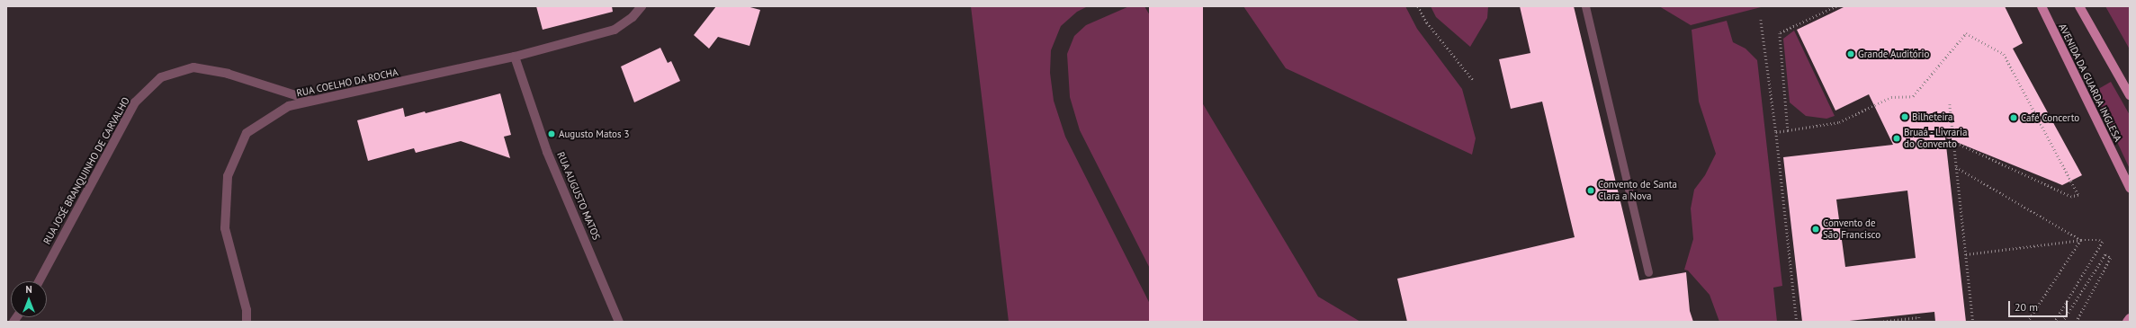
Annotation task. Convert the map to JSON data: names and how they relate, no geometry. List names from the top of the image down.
{
  "streets": {
    "main road": ["AVENIDA DA GUARDA INGLESA"],
    "street": ["RUA COELHO DA ROCHA", "RUA JOSÉ BRANQUINHO DE CARVALHO", "RUA AUGUSTO MATOS"]
  },
  "crossings": [
    ["RUA COELHO DA ROCHA", "RUA JOSÉ BRANQUINHO DE CARVALHO"],
    ["RUA COELHO DA ROCHA", "RUA AUGUSTO MATOS"]
  ],
  "places": [
    "Grande Auditório",
    "Bilheteira",
    "Café Concerto",
    "Augusto Matos 3",
    "Bruaá - Livraria do Convento",
    "Convento de Santa Clara a Nova",
    "Convento de São Francisco"
  ],
  "scale_bar": "20 m",
  "north": "top"
}
